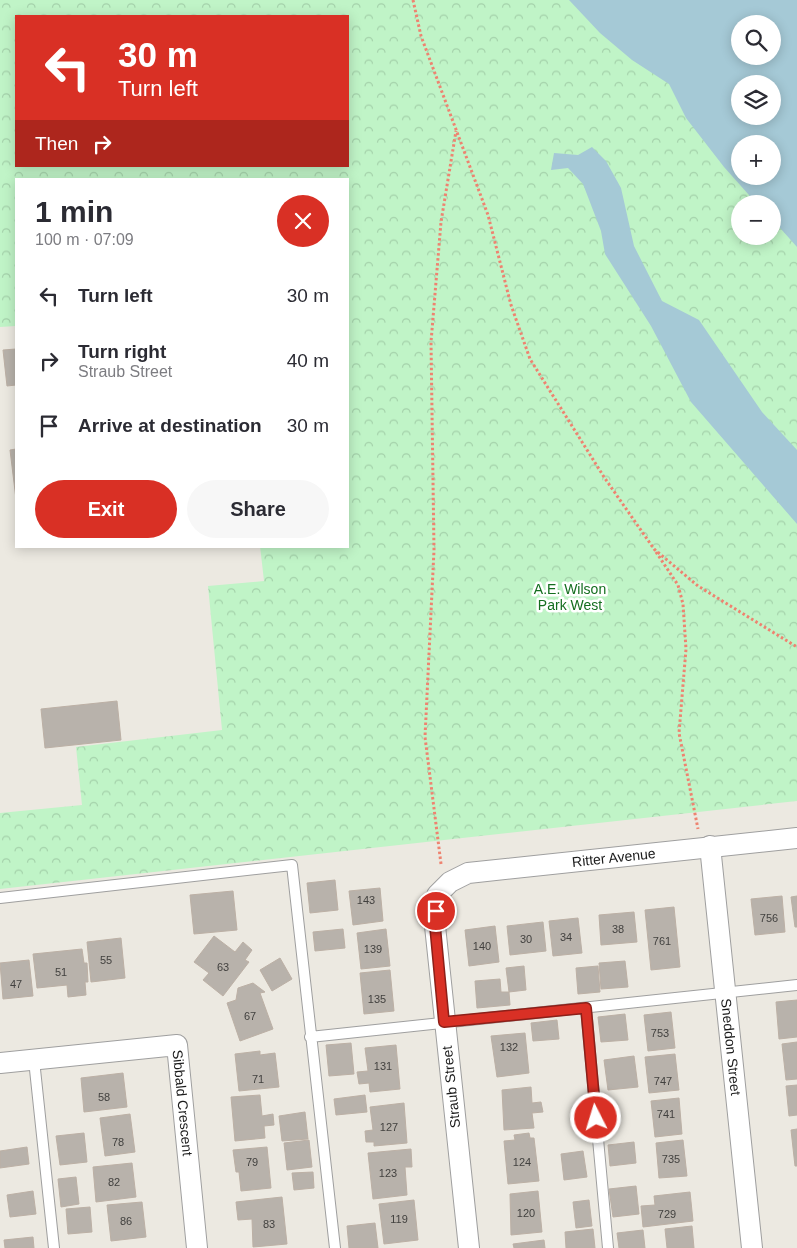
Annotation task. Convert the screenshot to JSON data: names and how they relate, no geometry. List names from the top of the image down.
{
  "streets": {
    "street": [
      "Ritter Avenue",
      "Sneddon Street",
      "Straub Street",
      "Sibbald Crescent"
    ]
  },
  "crossings": [
    ["Ritter Avenue", "Sneddon Street"],
    ["Ritter Avenue", "Straub Street"]
  ],
  "parks": ["A.E. Wilson Park West"],
  "house_numbers": [
    "143",
    "756",
    "38",
    "34",
    "30",
    "761",
    "140",
    "139",
    "55",
    "63",
    "51",
    "47",
    "135",
    "67",
    "753",
    "132",
    "131",
    "71",
    "747",
    "58",
    "741",
    "127",
    "78",
    "735",
    "79",
    "124",
    "123",
    "82",
    "120",
    "729",
    "119",
    "86",
    "83"
  ],
  "page": {
    "map_buttons": ["+", "−"],
    "turn": ["30 m", "Turn left"],
    "then": "Then",
    "heading": ["1 min", "100 m · 07:09"],
    "list": [
      {
        "name": "Turn left",
        "value": "30 m"
      },
      {
        "name": "Turn right",
        "note": "Straub Street",
        "value": "40 m"
      },
      {
        "name": "Arrive at destination",
        "value": "30 m"
      }
    ],
    "buttons": ["Exit", "Share"]
  }
}
